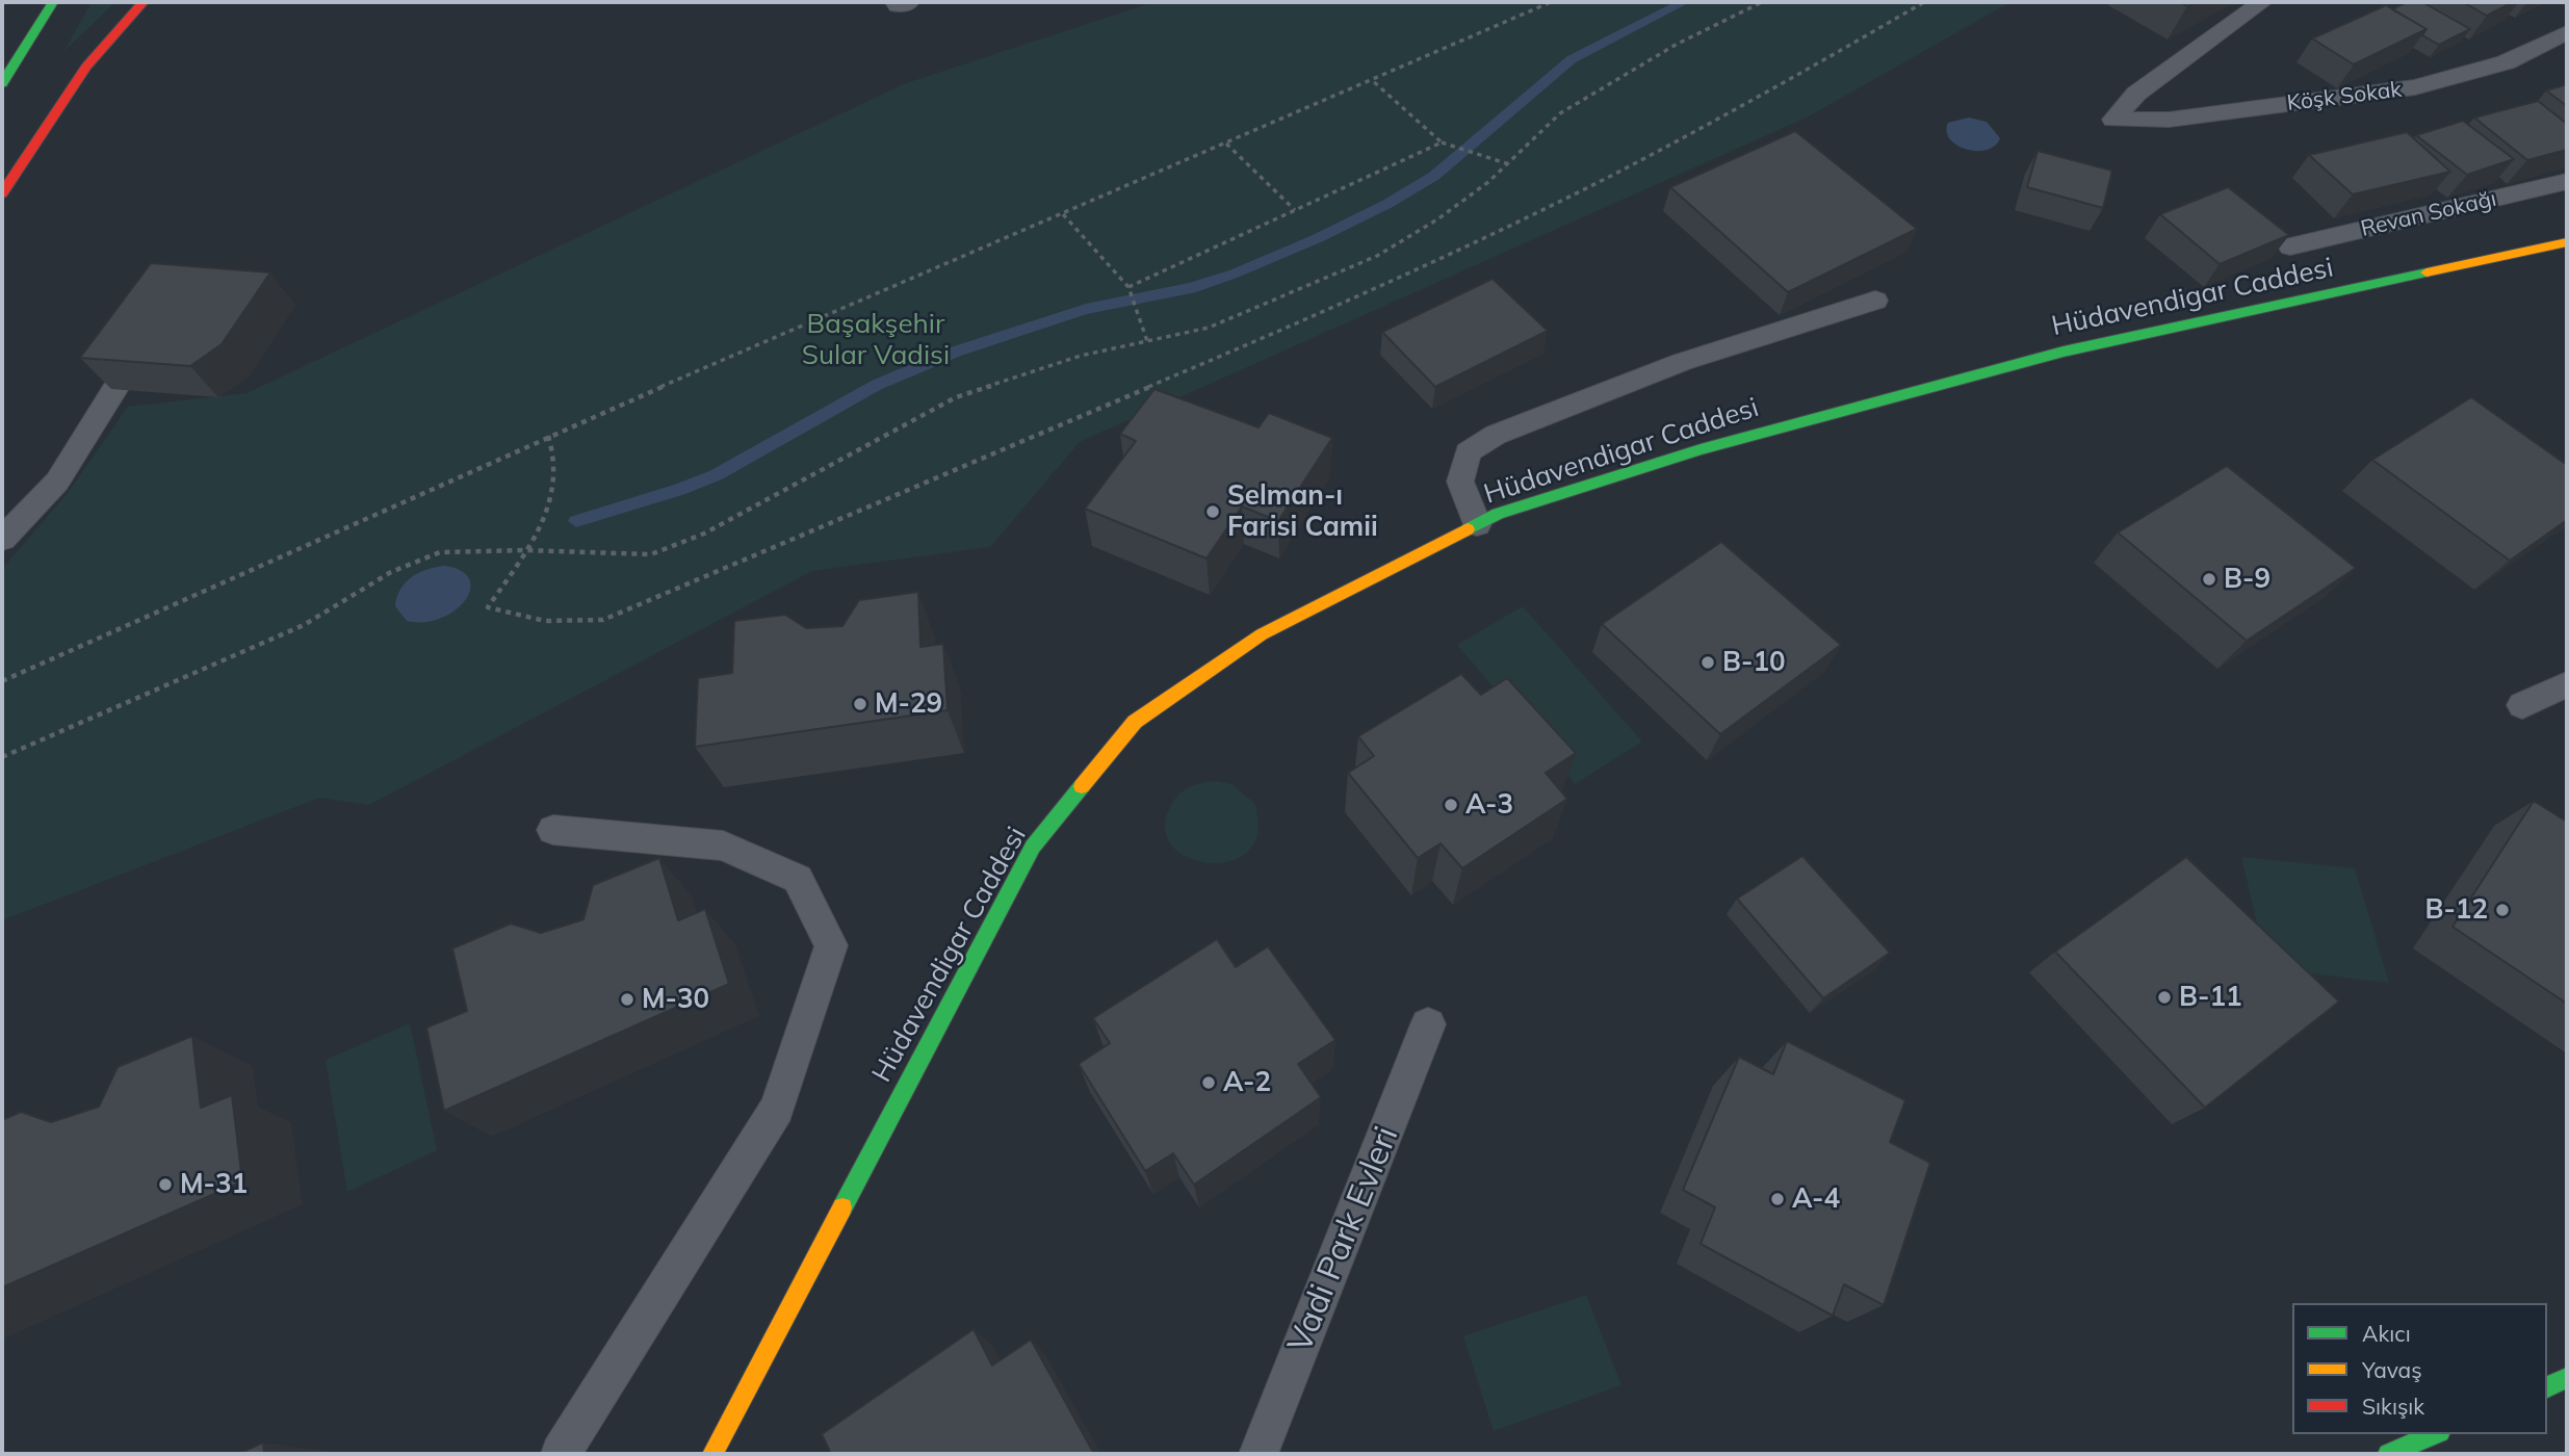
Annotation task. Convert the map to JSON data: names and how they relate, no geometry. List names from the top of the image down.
{
  "streets": {
    "street": ["Hüdavendigar Caddesi"],
    "lane": ["Köşk Sokak", "Revan Sokağı", "Vadi Park Evleri"]
  },
  "parks": ["Başakşehir Sular Vadisi"],
  "places": [
    "Selman-ı Farisi Camii",
    "B-9",
    "B-10",
    "M-29",
    "A-3",
    "B-12",
    "B-11",
    "M-30",
    "A-2",
    "M-31",
    "A-4"
  ],
  "legend": ["Akıcı", "Yavaş", "Sıkışık"]
}
